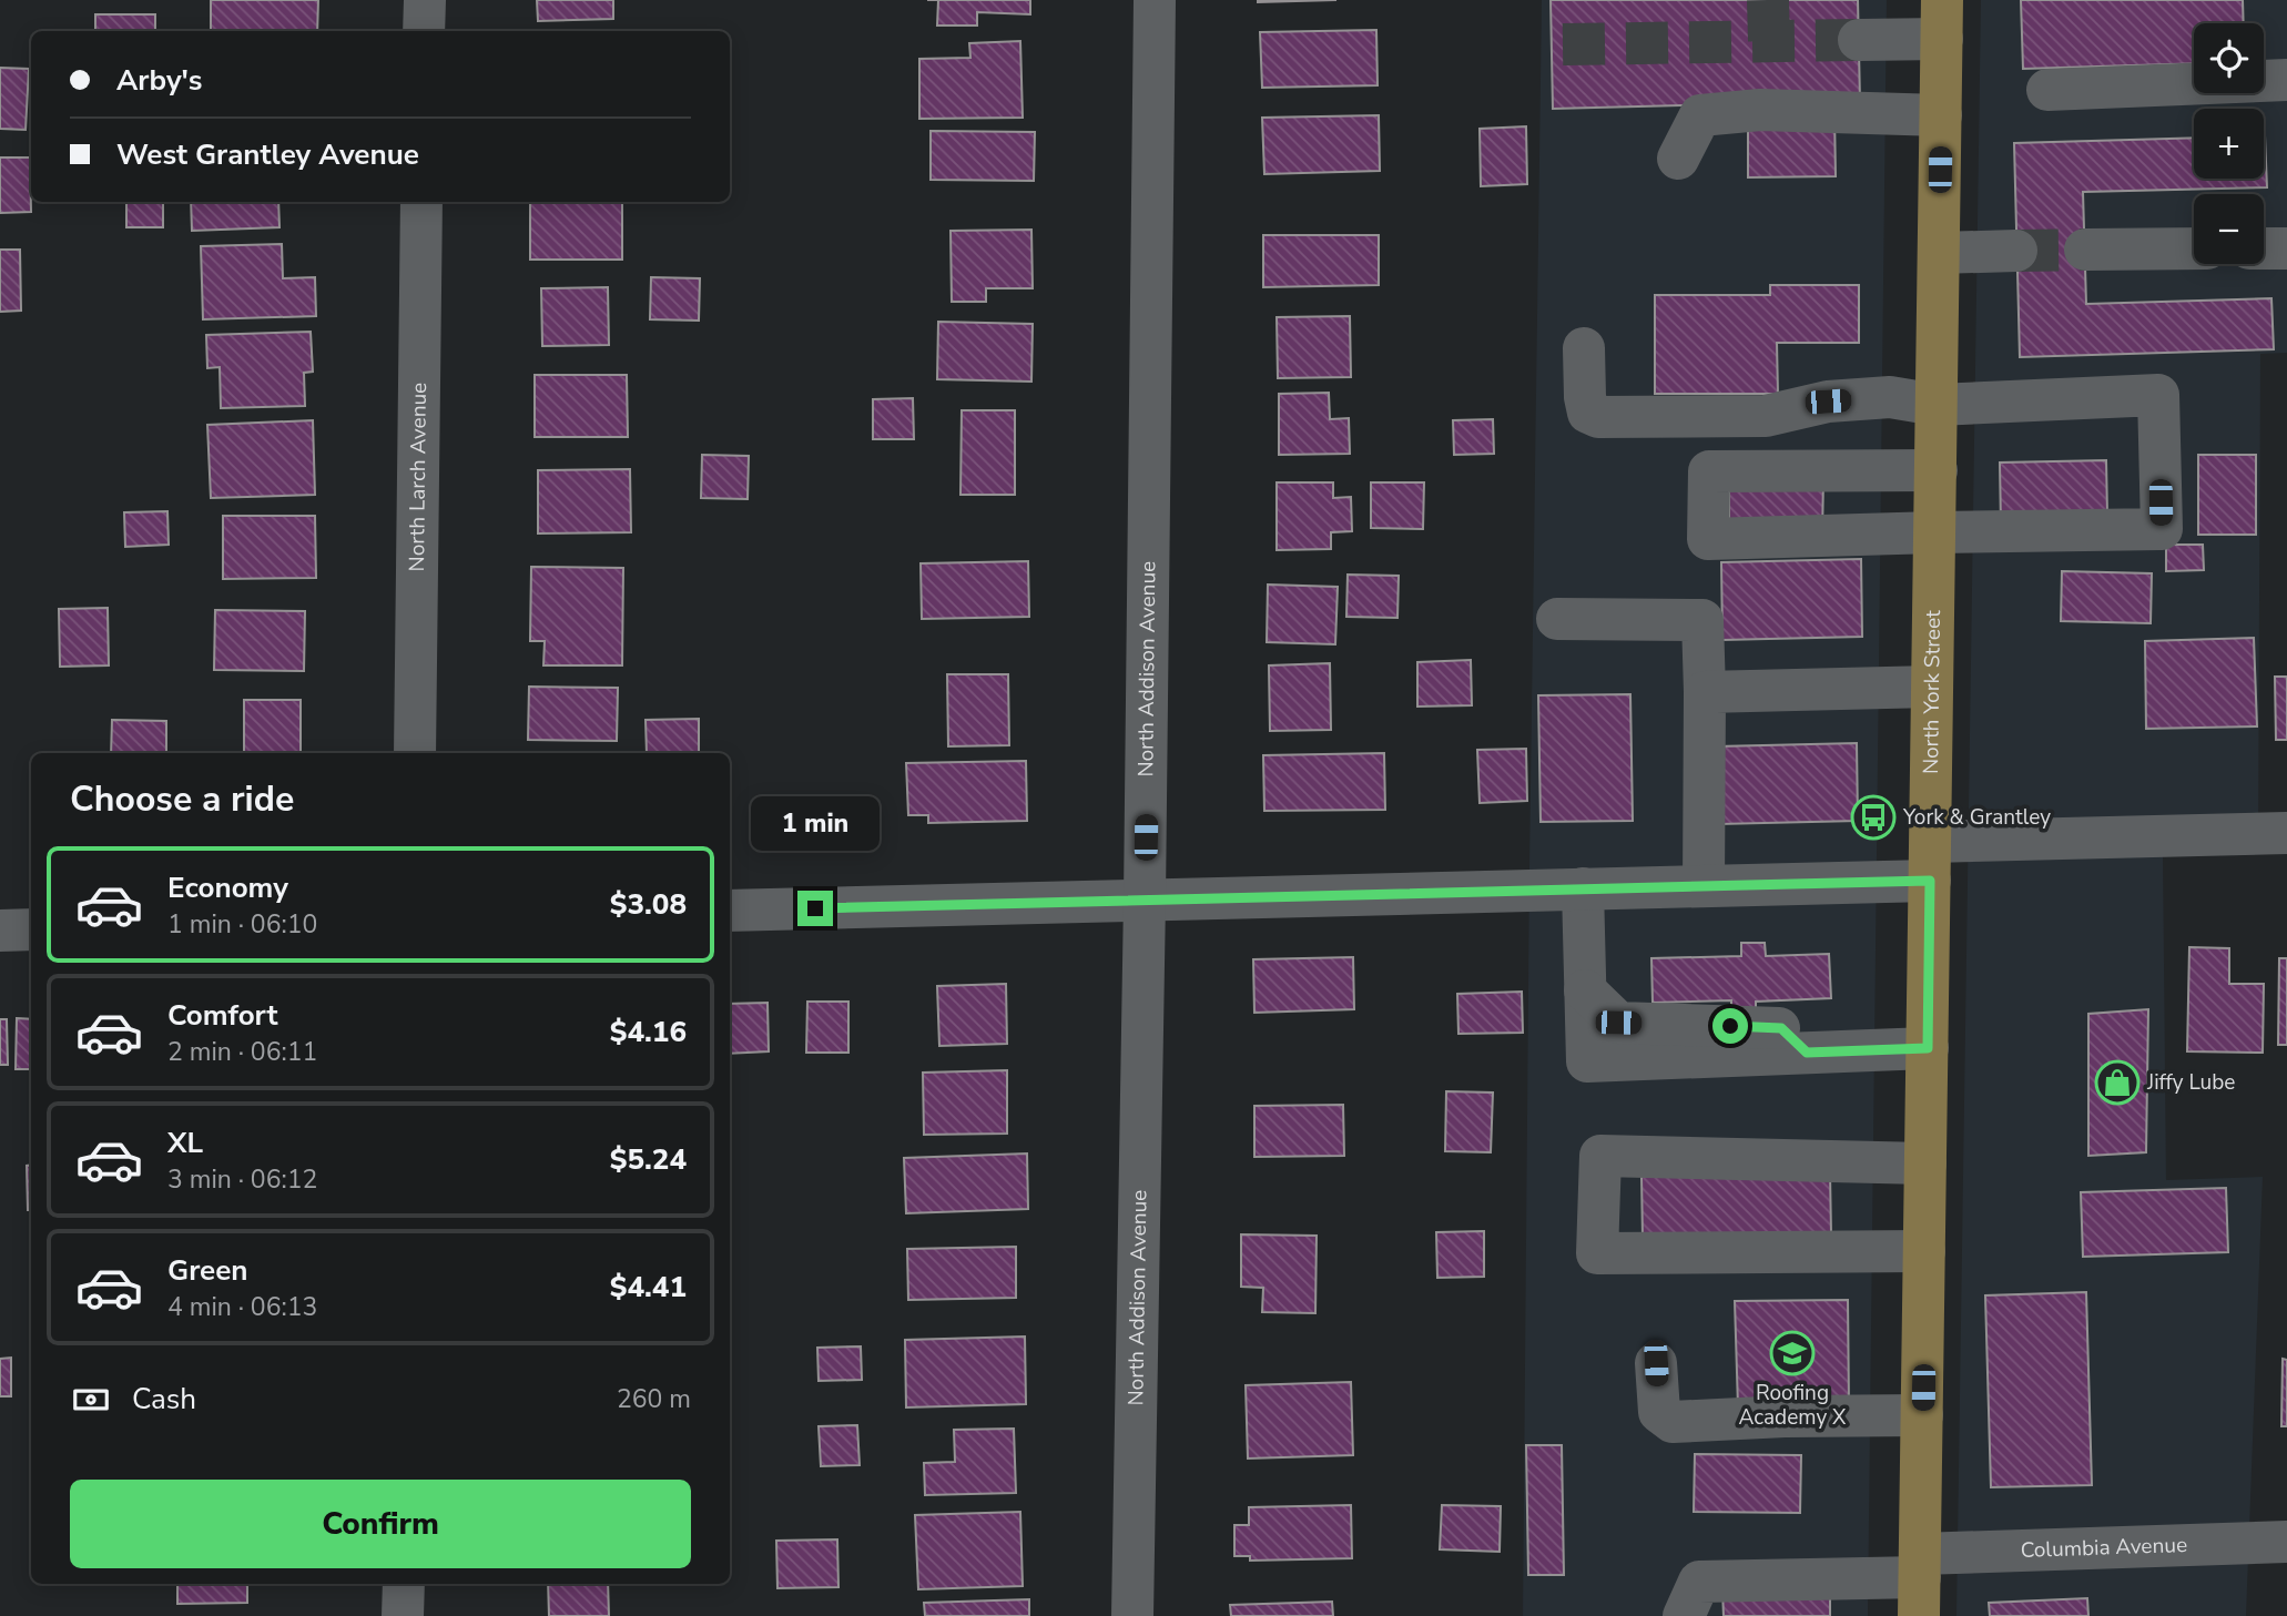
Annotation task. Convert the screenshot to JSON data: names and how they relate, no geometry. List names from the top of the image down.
{
  "streets": {
    "main road": ["North York Street"],
    "street": ["North Larch Avenue", "North Addison Avenue", "Columbia Avenue"]
  },
  "crossings": [
    ["North York Street", "Columbia Avenue"]
  ],
  "places": {
    "bus stop": ["York & Grantley"],
    "shop": ["Jiffy Lube"],
    "school or university": ["Roofing Academy X"]
  },
  "page": {
    "map_buttons": ["+", "−"],
    "banner": ["Arby's", "West Grantley Avenue"],
    "heading": "Choose a ride",
    "bubble": "1 min",
    "list": [
      {
        "name": "Economy",
        "note": "1 min · 06:10",
        "value": "$3.08"
      },
      {
        "name": "Comfort",
        "note": "2 min · 06:11",
        "value": "$4.16"
      },
      {
        "name": "XL",
        "note": "3 min · 06:12",
        "value": "$5.24"
      },
      {
        "name": "Green",
        "note": "4 min · 06:13",
        "value": "$4.41"
      }
    ],
    "pay": ["Cash", "260 m"],
    "buttons": "Confirm"
  }
}
